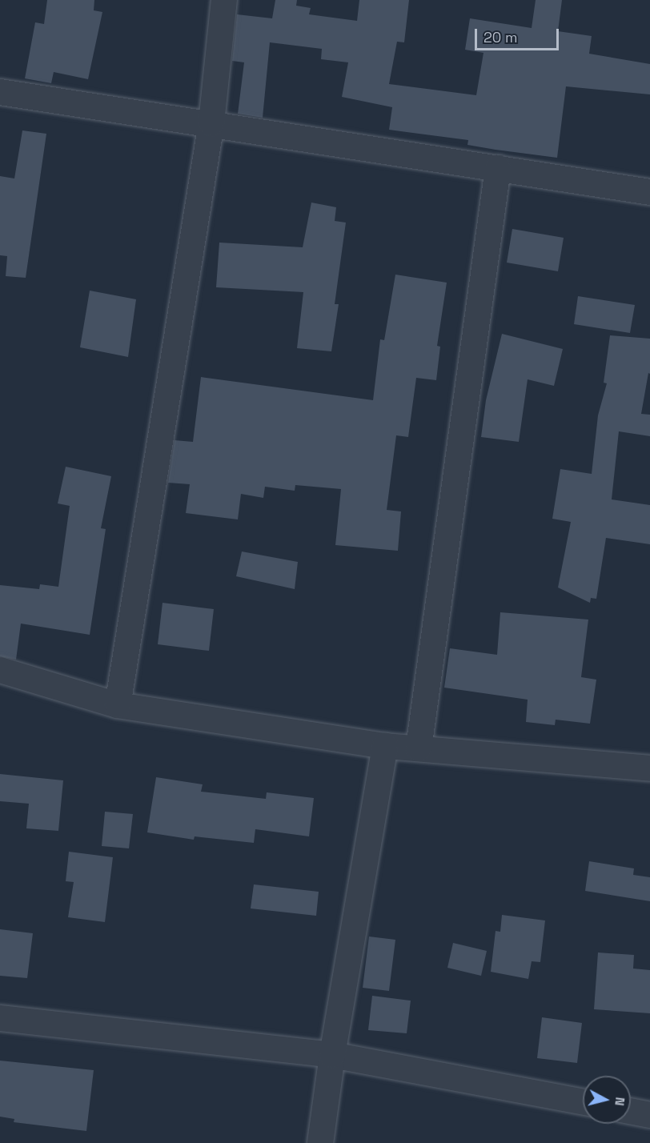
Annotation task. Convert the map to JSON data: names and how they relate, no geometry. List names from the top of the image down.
{
  "scale_bar": "20 m",
  "north": "right"
}
